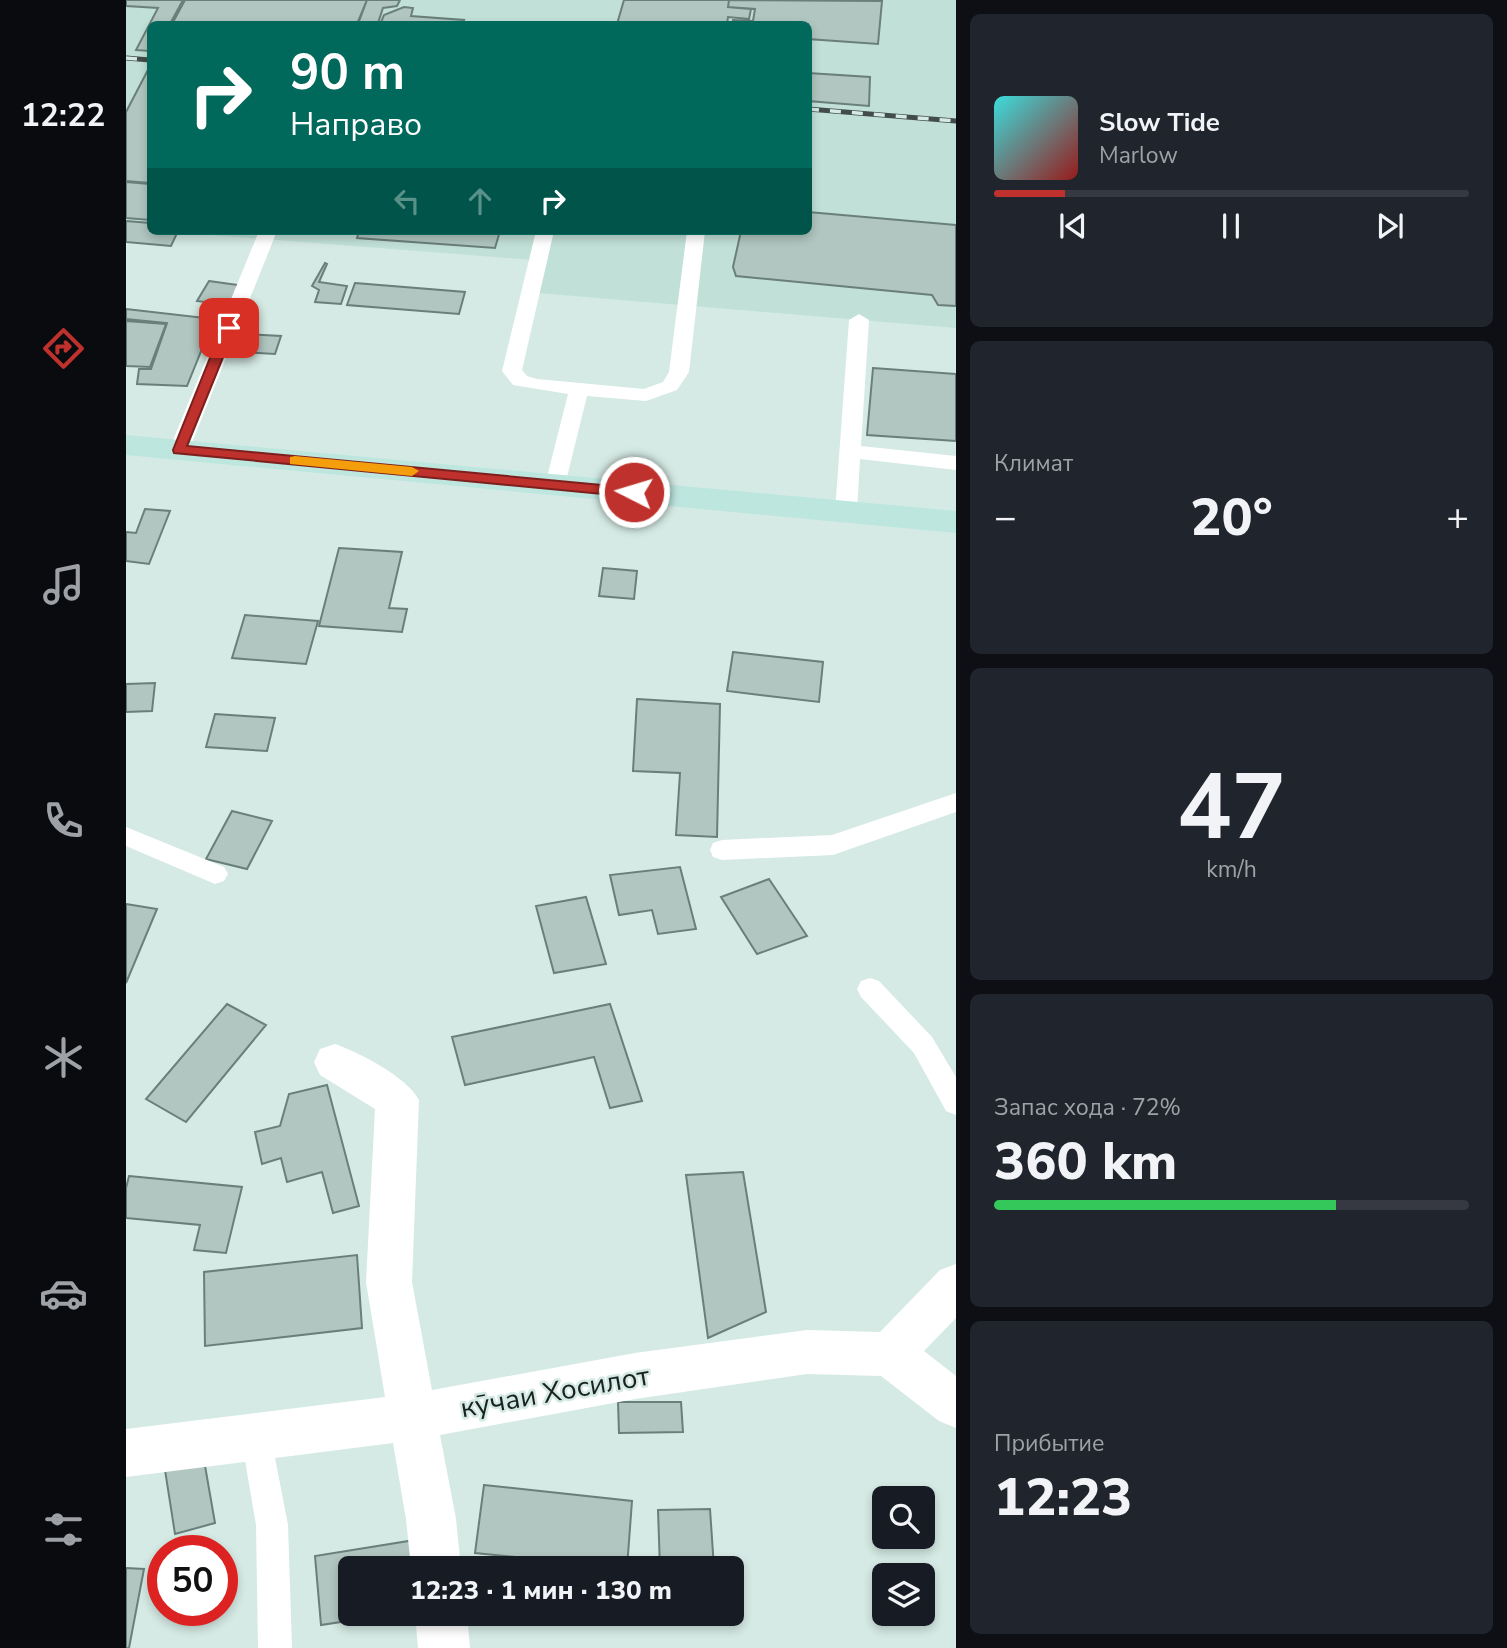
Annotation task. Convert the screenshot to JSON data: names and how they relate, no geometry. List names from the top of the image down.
{
  "streets": {
    "street": ["кӯчаи Хосилот"]
  },
  "page": {
    "tabs": "12:22",
    "turn": ["90 m", "Направо"],
    "song": ["Slow Tide", "Marlow"],
    "tile": [
      "Климат",
      ["47", "km/h"],
      ["Запас хода · 72%", "360 km"],
      ["Прибытие", "12:23"]
    ],
    "heat": ["−", "20°", "+"],
    "limit": "50",
    "trip": "12:23 · 1 мин · 130 m"
  }
}
